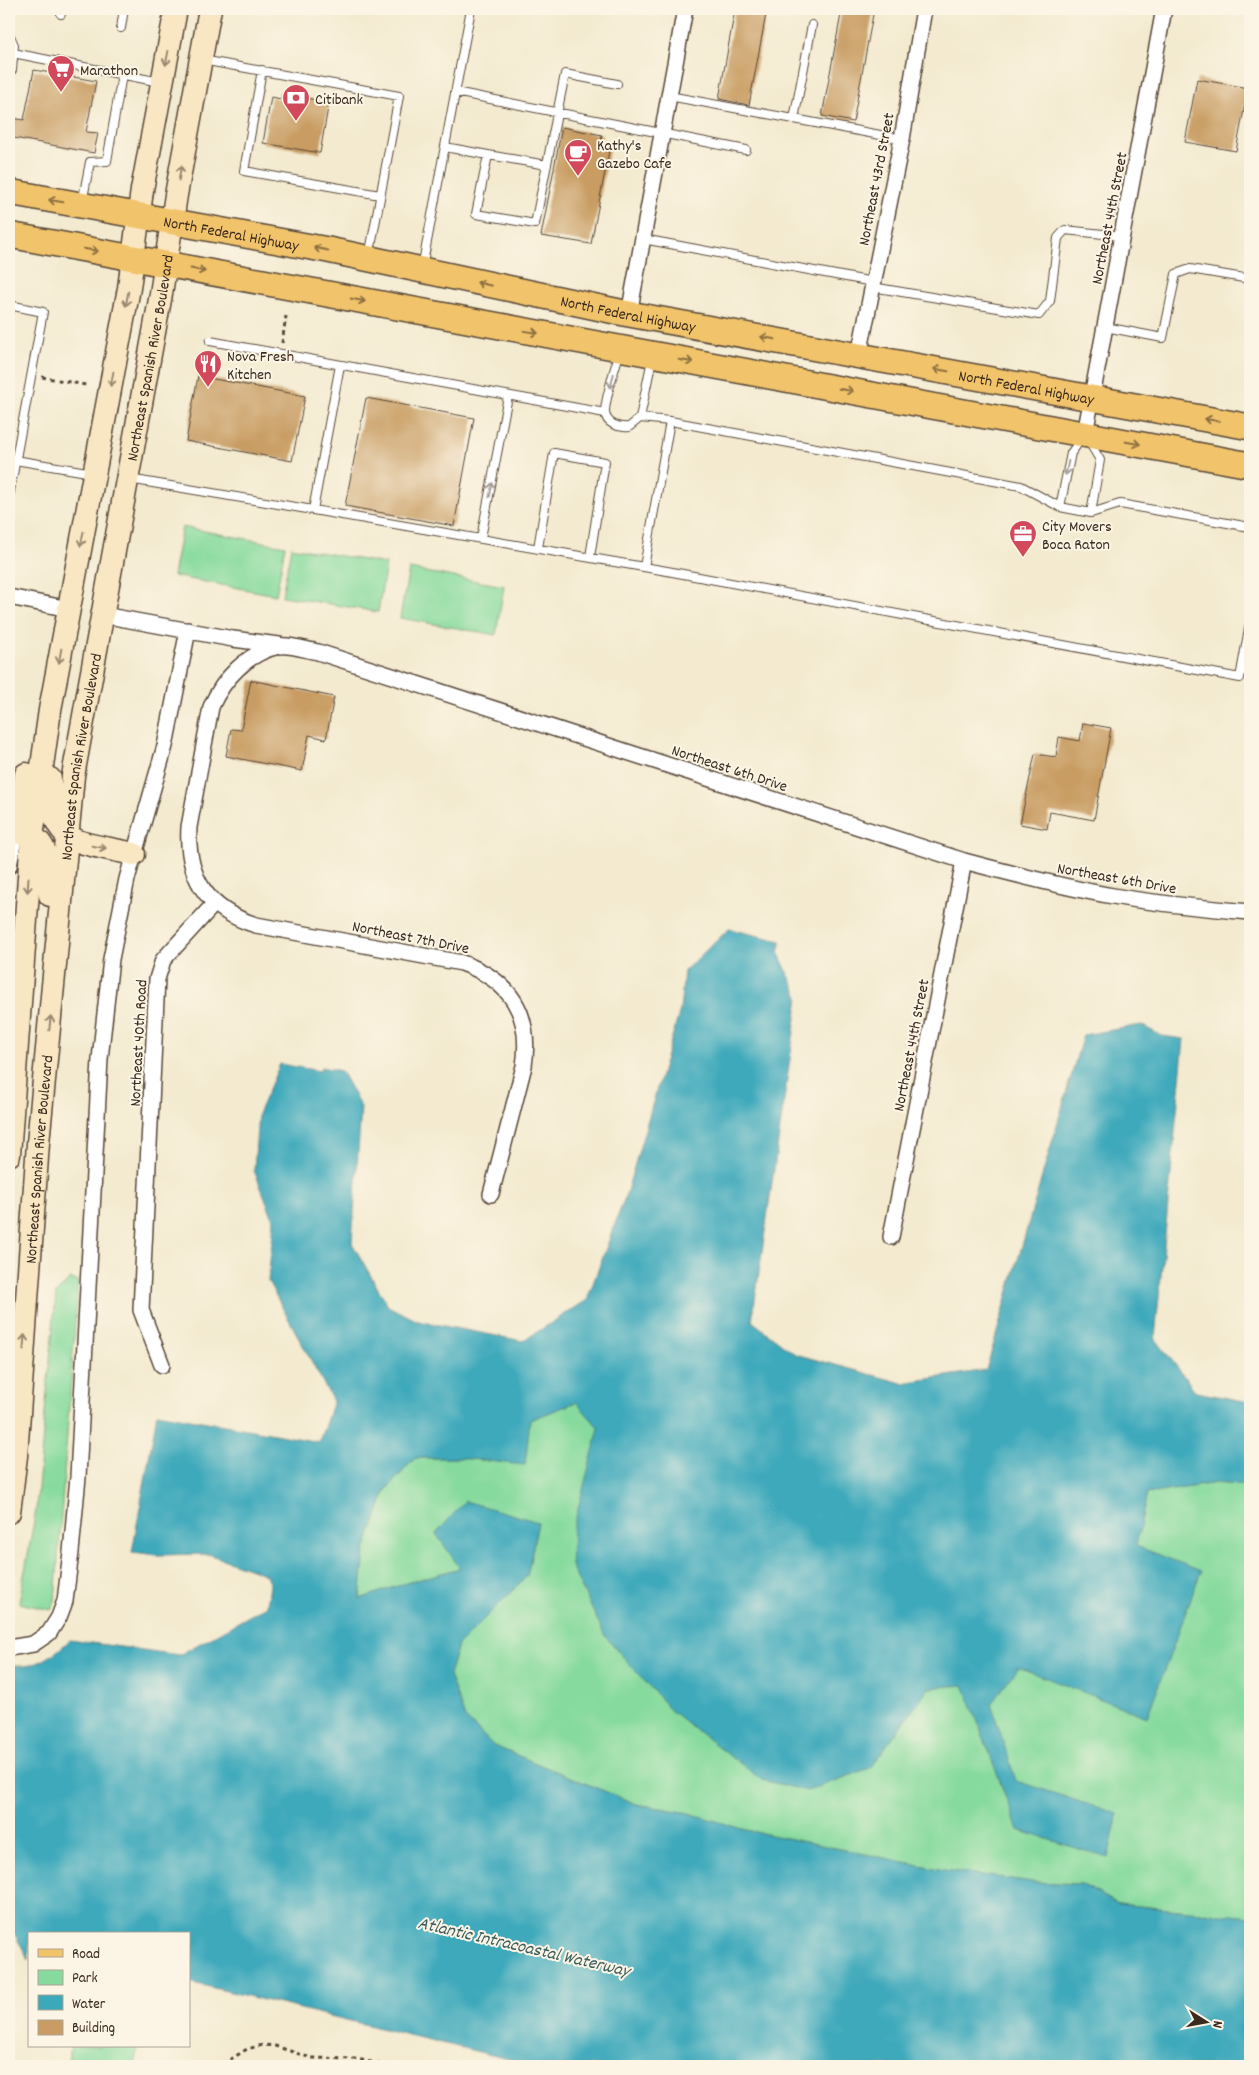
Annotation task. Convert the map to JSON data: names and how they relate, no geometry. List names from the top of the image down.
{
  "streets": {
    "main road": ["North Federal Highway", "Northeast Spanish River Boulevard"],
    "street": [
      "Northeast 43rd Street",
      "Northeast 44th Street",
      "Northeast 6th Drive",
      "Northeast 7th Drive",
      "Northeast 40th Road"
    ]
  },
  "crossings": [
    ["Northeast 43rd Street", "North Federal Highway"],
    ["Northeast 44th Street", "North Federal Highway"],
    ["Northeast 44th Street", "Northeast 6th Drive"],
    ["North Federal Highway", "Northeast Spanish River Boulevard"],
    ["Northeast Spanish River Boulevard", "Northeast 6th Drive"],
    ["Northeast 7th Drive", "Northeast 40th Road"]
  ],
  "water": ["Atlantic Intracoastal Waterway"],
  "places": {
    "supermarket": ["Marathon"],
    "bank": ["Citibank"],
    "cafe": ["Kathy's Gazebo Cafe"],
    "restaurant": ["Nova Fresh Kitchen"],
    "office": ["City Movers Boca Raton"]
  },
  "legend": [
    "Road",
    "Park",
    "Water",
    "Building"
  ],
  "north": "right"
}
